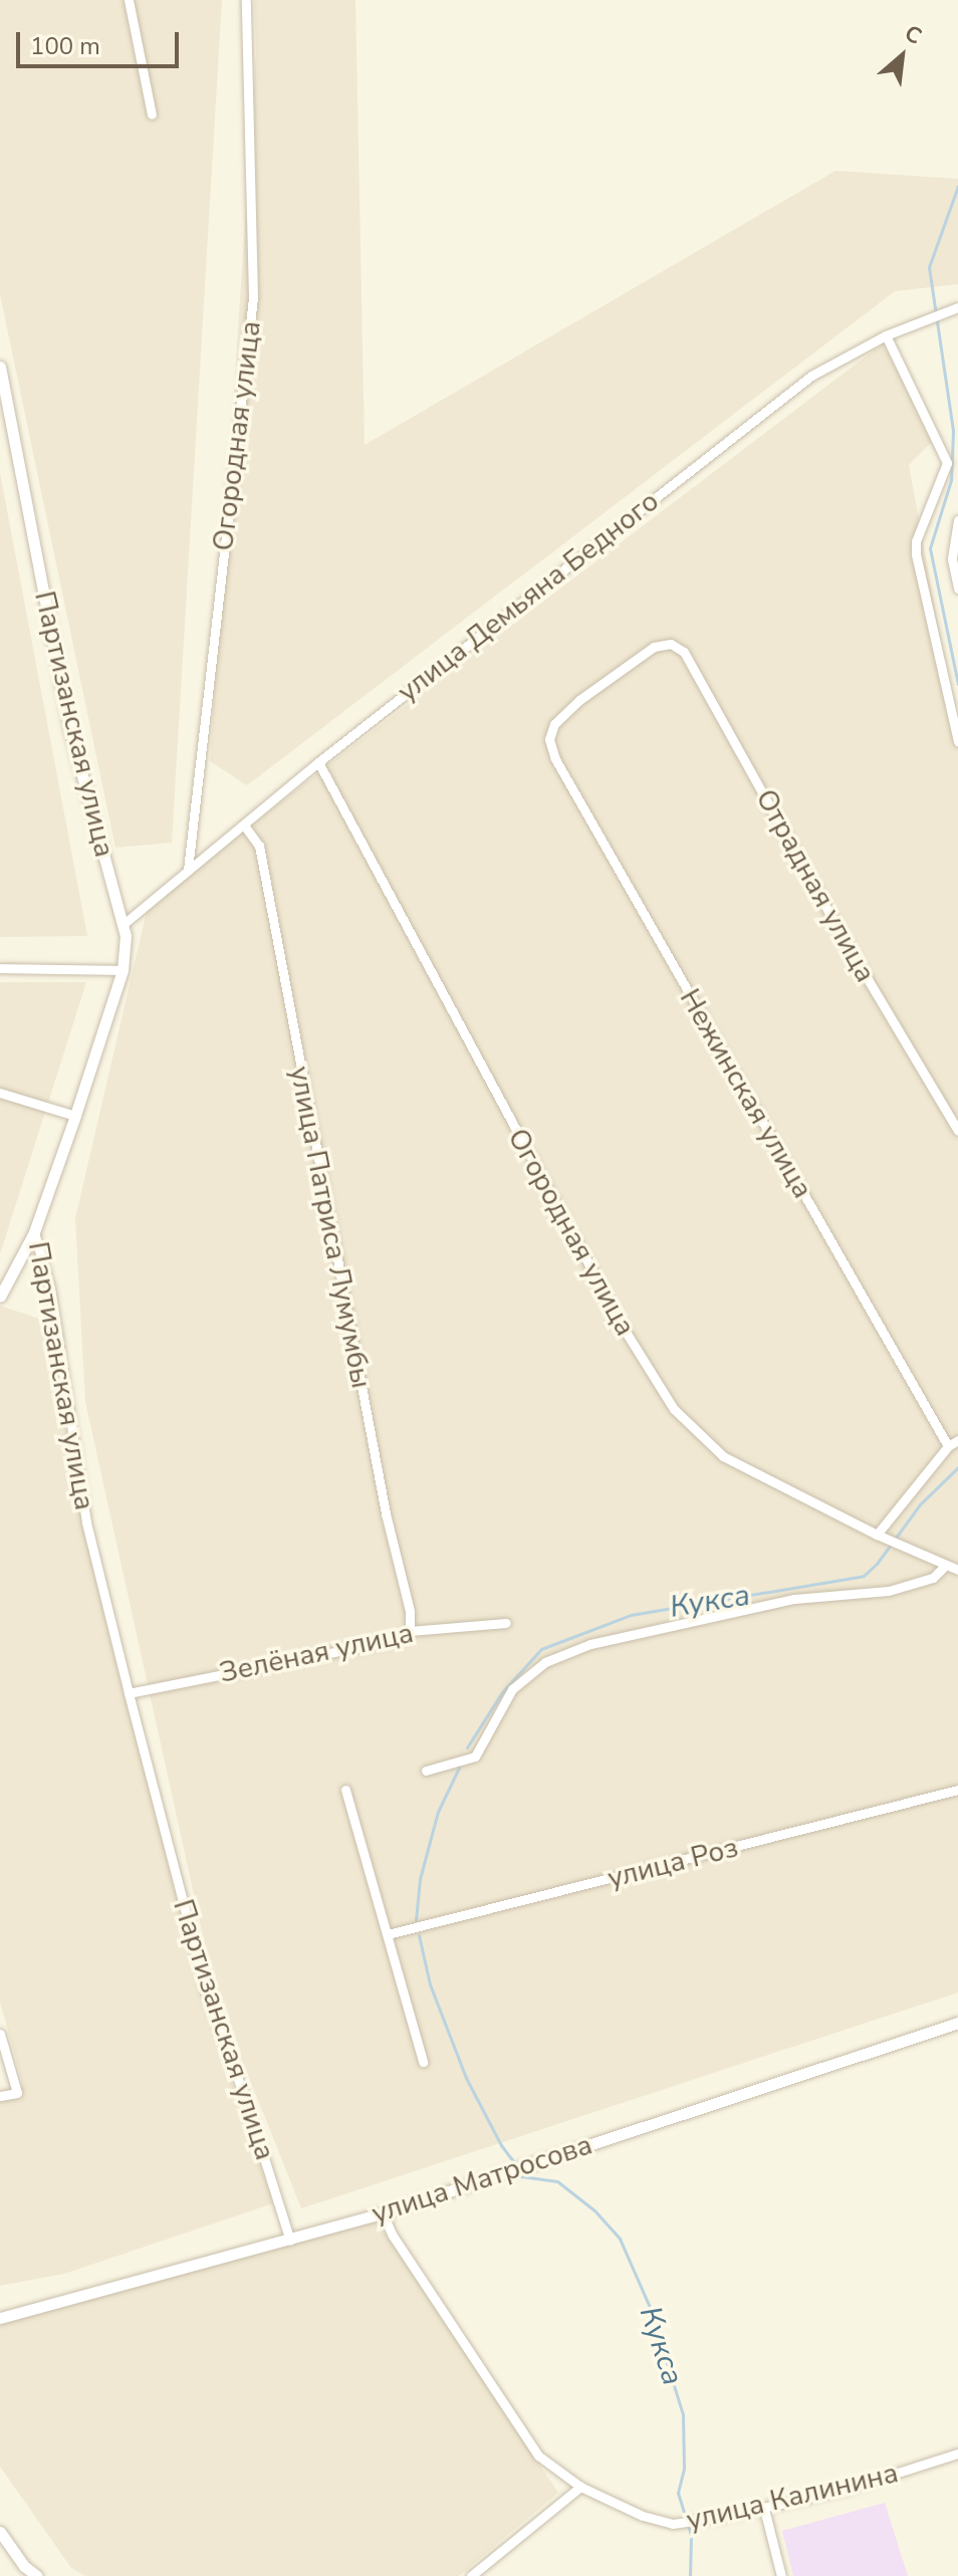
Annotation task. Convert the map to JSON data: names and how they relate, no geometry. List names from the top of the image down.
{
  "streets": {
    "street": [
      "Огородная улица",
      "улица Демьяна Бедного",
      "Партизанская улица",
      "Отрадная улица",
      "Нежинская улица",
      "улица Патриса Лумумбы",
      "Зелёная улица",
      "улица Роз",
      "улица Матросова",
      "улица Калинина"
    ]
  },
  "crossings": [
    ["Огородная улица", "улица Демьяна Бедного"],
    ["улица Демьяна Бедного", "Партизанская улица"],
    ["улица Демьяна Бедного", "улица Патриса Лумумбы"],
    ["Партизанская улица", "Зелёная улица"],
    ["Партизанская улица", "улица Матросова"],
    ["Отрадная улица", "Нежинская улица"],
    ["улица Патриса Лумумбы", "Зелёная улица"]
  ],
  "water": ["Кукса"],
  "scale_bar": "100 m",
  "north": "top right"
}
